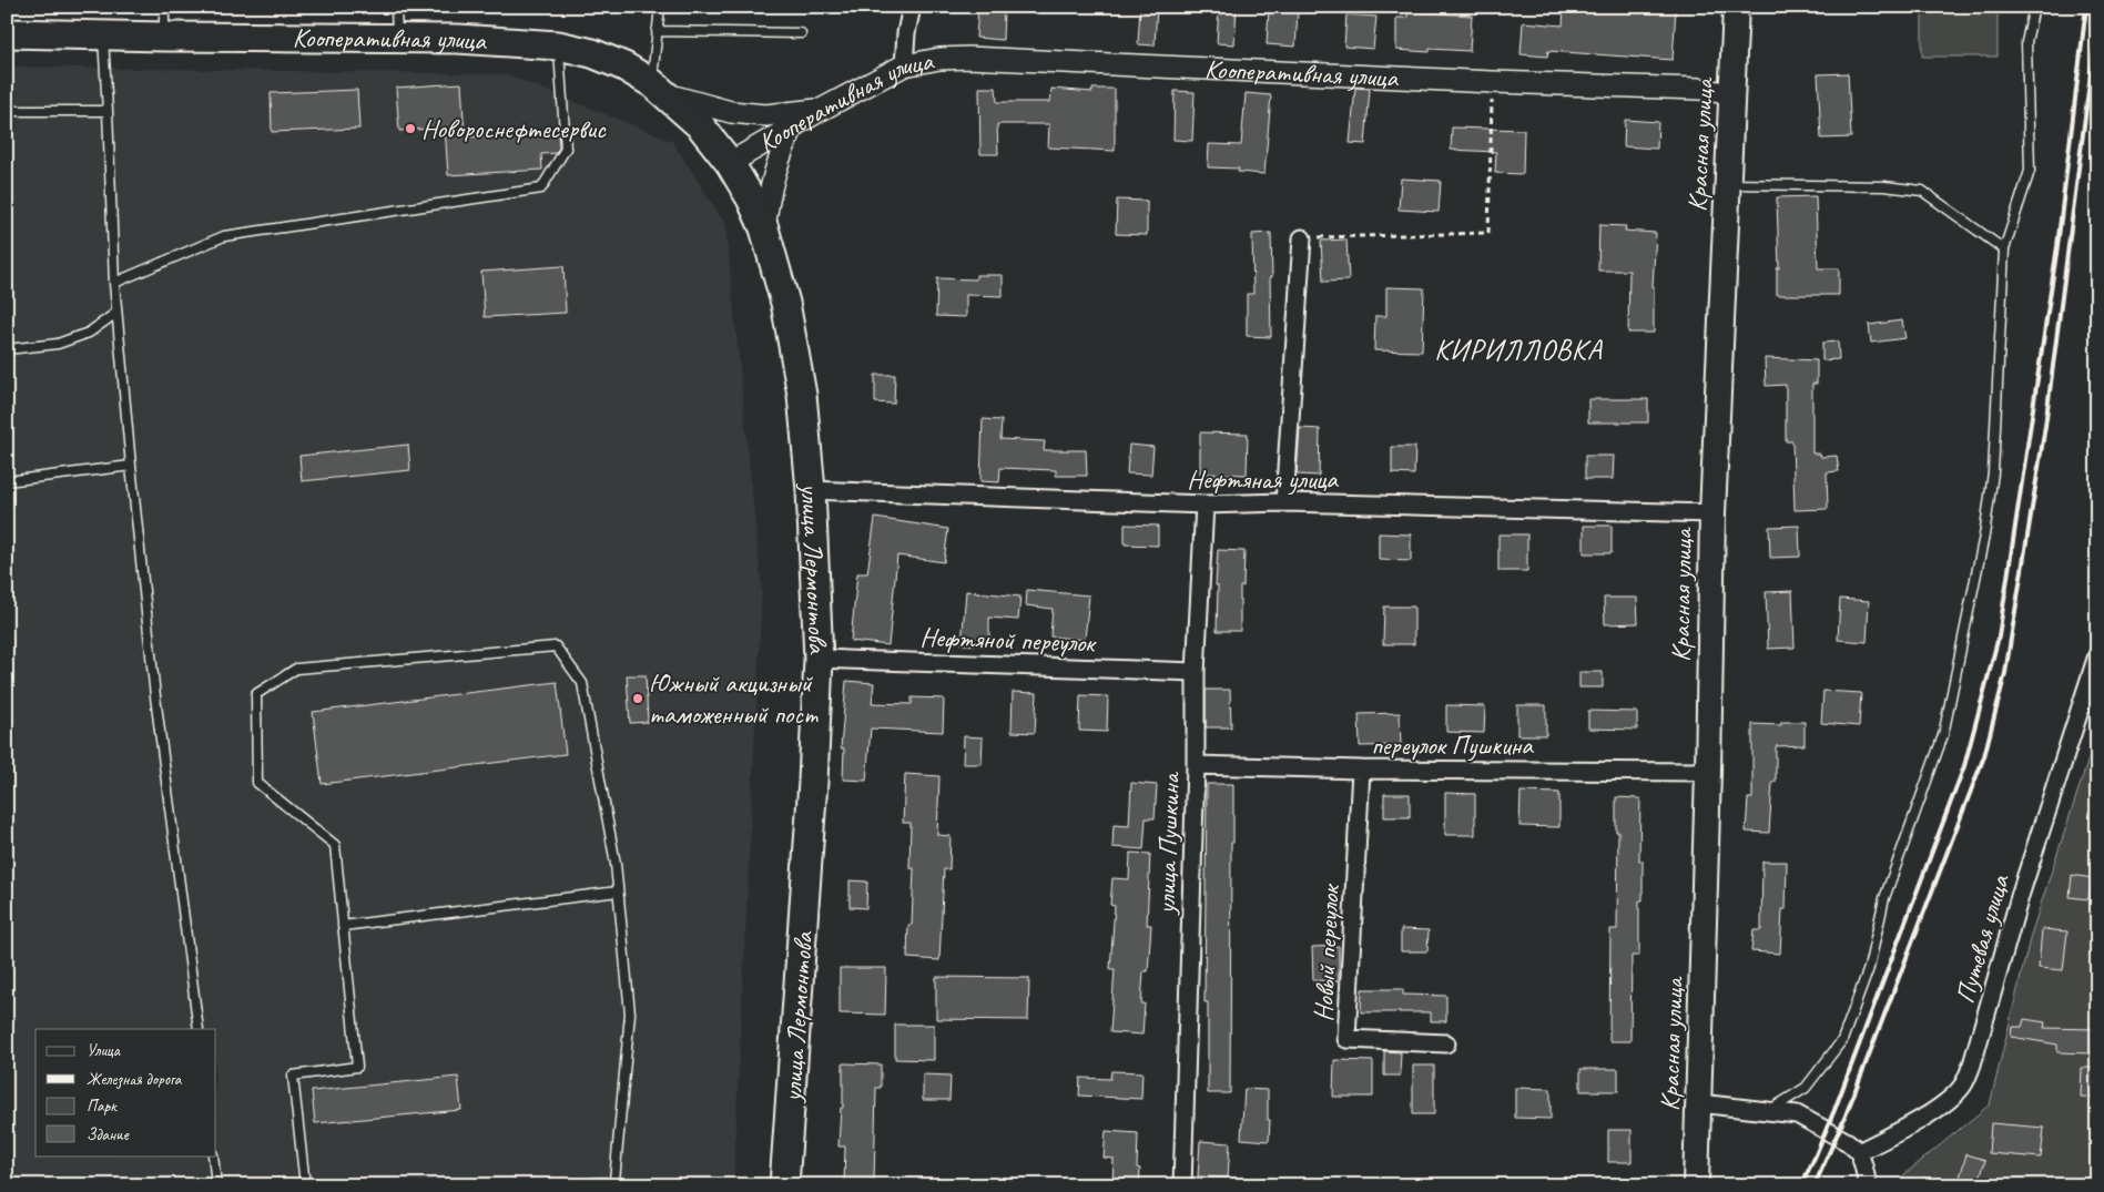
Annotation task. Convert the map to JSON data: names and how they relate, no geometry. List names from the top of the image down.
{
  "streets": {
    "main road": ["Кооперативная улица", "Красная улица", "улица Лермонтова"],
    "street": [
      "Нефтяная улица",
      "Нефтяной переулок",
      "переулок Пушкина",
      "улица Пушкина",
      "Путевая улица",
      "Новый переулок"
    ]
  },
  "crossings": [
    ["Кооперативная улица", "Красная улица"],
    ["Кооперативная улица", "улица Лермонтова"],
    ["Красная улица", "Нефтяная улица"],
    ["Красная улица", "переулок Пушкина"],
    ["Нефтяная улица", "улица Лермонтова"],
    ["Нефтяная улица", "улица Пушкина"],
    ["улица Лермонтова", "Нефтяной переулок"],
    ["Нефтяной переулок", "улица Пушкина"],
    ["переулок Пушкина", "улица Пушкина"],
    ["переулок Пушкина", "Новый переулок"]
  ],
  "districts": ["КИРИЛЛОВКА"],
  "places": ["Новороснефтесервис", "Южный акцизный таможенный пост"],
  "legend": [
    "Улица",
    "Железная дорога",
    "Парк",
    "Здание"
  ]
}
